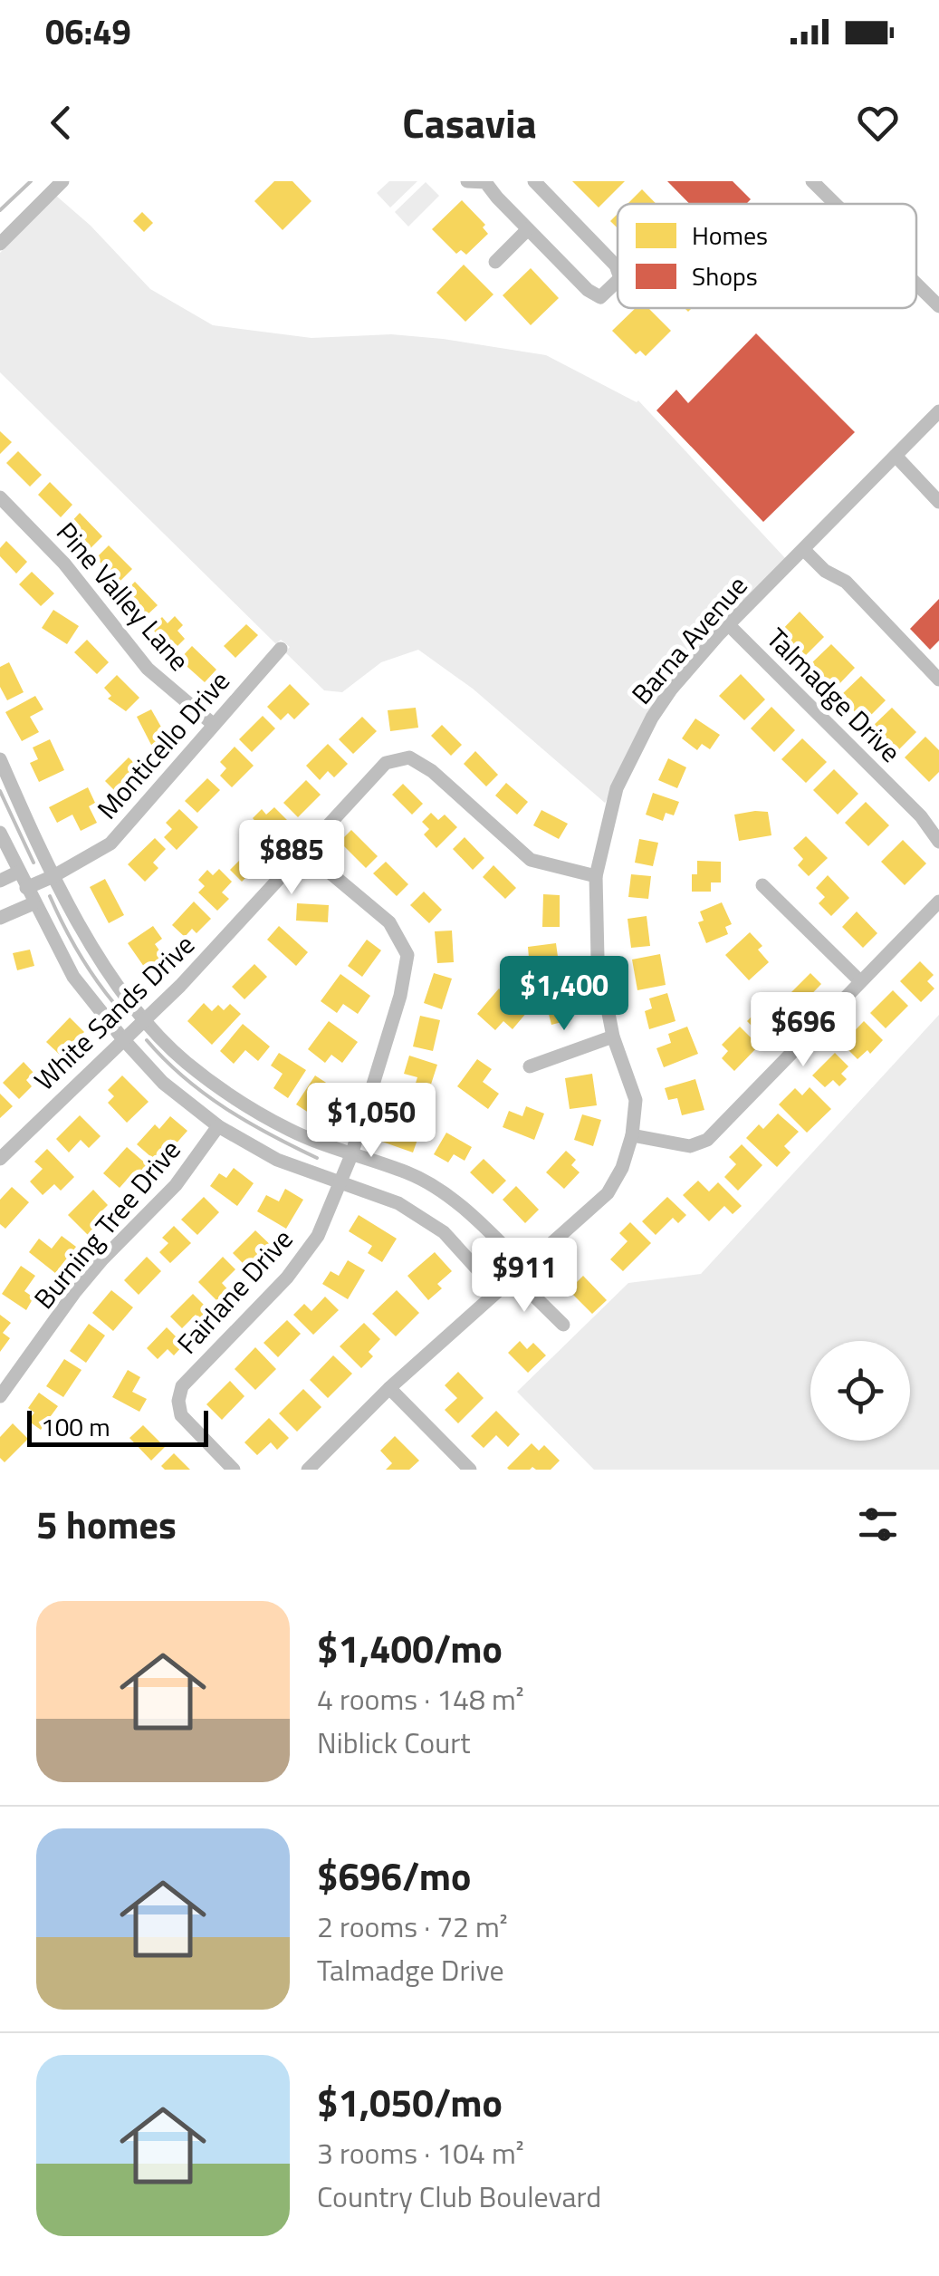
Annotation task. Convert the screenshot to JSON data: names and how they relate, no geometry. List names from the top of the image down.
{
  "streets": {
    "street": [
      "Pine Valley Lane",
      "Barna Avenue",
      "Talmadge Drive",
      "Monticello Drive",
      "White Sands Drive",
      "Burning Tree Drive",
      "Fairlane Drive"
    ]
  },
  "crossings": [
    ["Pine Valley Lane", "Monticello Drive"],
    ["Barna Avenue", "Talmadge Drive"],
    ["Barna Avenue", "White Sands Drive"],
    ["White Sands Drive", "Fairlane Drive"]
  ],
  "legend": ["Homes", "Shops"],
  "scale_bar": "100 m",
  "page": {
    "status": "06:49",
    "header": "Casavia",
    "price": [
      "$885",
      "$1,400",
      "$696",
      "$1,050",
      "$911"
    ],
    "scale": "100 m",
    "heading": "5 homes",
    "list": [
      {
        "name": "$1,400/mo",
        "note": "4 rooms · 148 m² · Niblick Court"
      },
      {
        "name": "$696/mo",
        "note": "2 rooms · 72 m² · Talmadge Drive"
      },
      {
        "name": "$1,050/mo",
        "note": "3 rooms · 104 m² · Country Club Boulevard"
      }
    ]
  }
}
